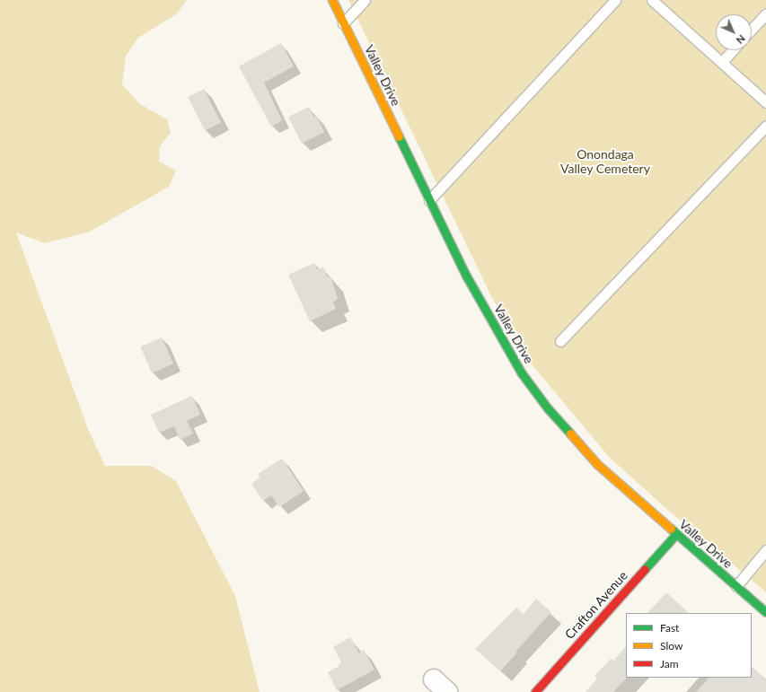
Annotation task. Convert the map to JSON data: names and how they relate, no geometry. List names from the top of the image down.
{
  "streets": {
    "main road": ["Valley Drive", "Crafton Avenue"]
  },
  "crossings": [
    ["Valley Drive", "Crafton Avenue"]
  ],
  "parks": ["Onondaga Valley Cemetery"],
  "legend": ["Fast", "Slow", "Jam"],
  "north": "bottom right"
}
